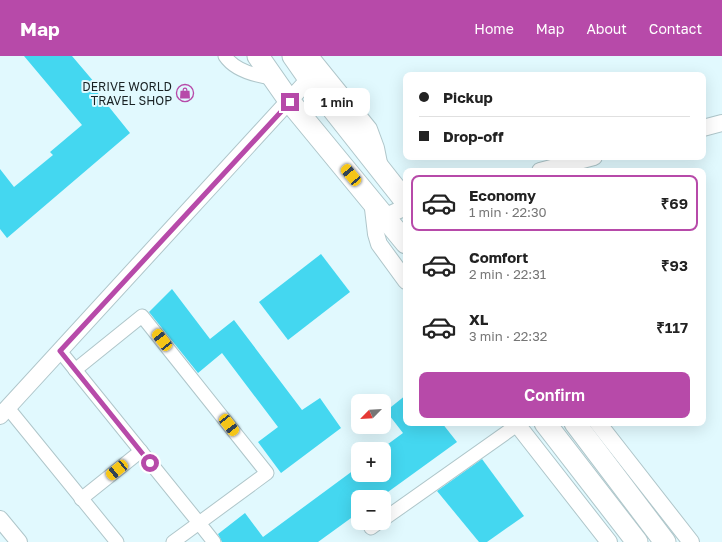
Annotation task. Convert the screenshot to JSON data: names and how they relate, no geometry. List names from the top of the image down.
{
  "places": {
    "shop": ["DERIVE WORLD TRAVEL SHOP"]
  },
  "north": "bottom left",
  "page": {
    "header": "Map",
    "nav": [
      "Home",
      "Map",
      "About",
      "Contact"
    ],
    "banner": ["Pickup", "Drop-off"],
    "bubble": "1 min",
    "list": [
      {
        "name": "Economy",
        "note": "1 min · 22:30",
        "value": "₹69"
      },
      {
        "name": "Comfort",
        "note": "2 min · 22:31",
        "value": "₹93"
      },
      {
        "name": "XL",
        "note": "3 min · 22:32",
        "value": "₹117"
      }
    ],
    "buttons": "Confirm",
    "map_buttons": ["+", "−"]
  }
}
